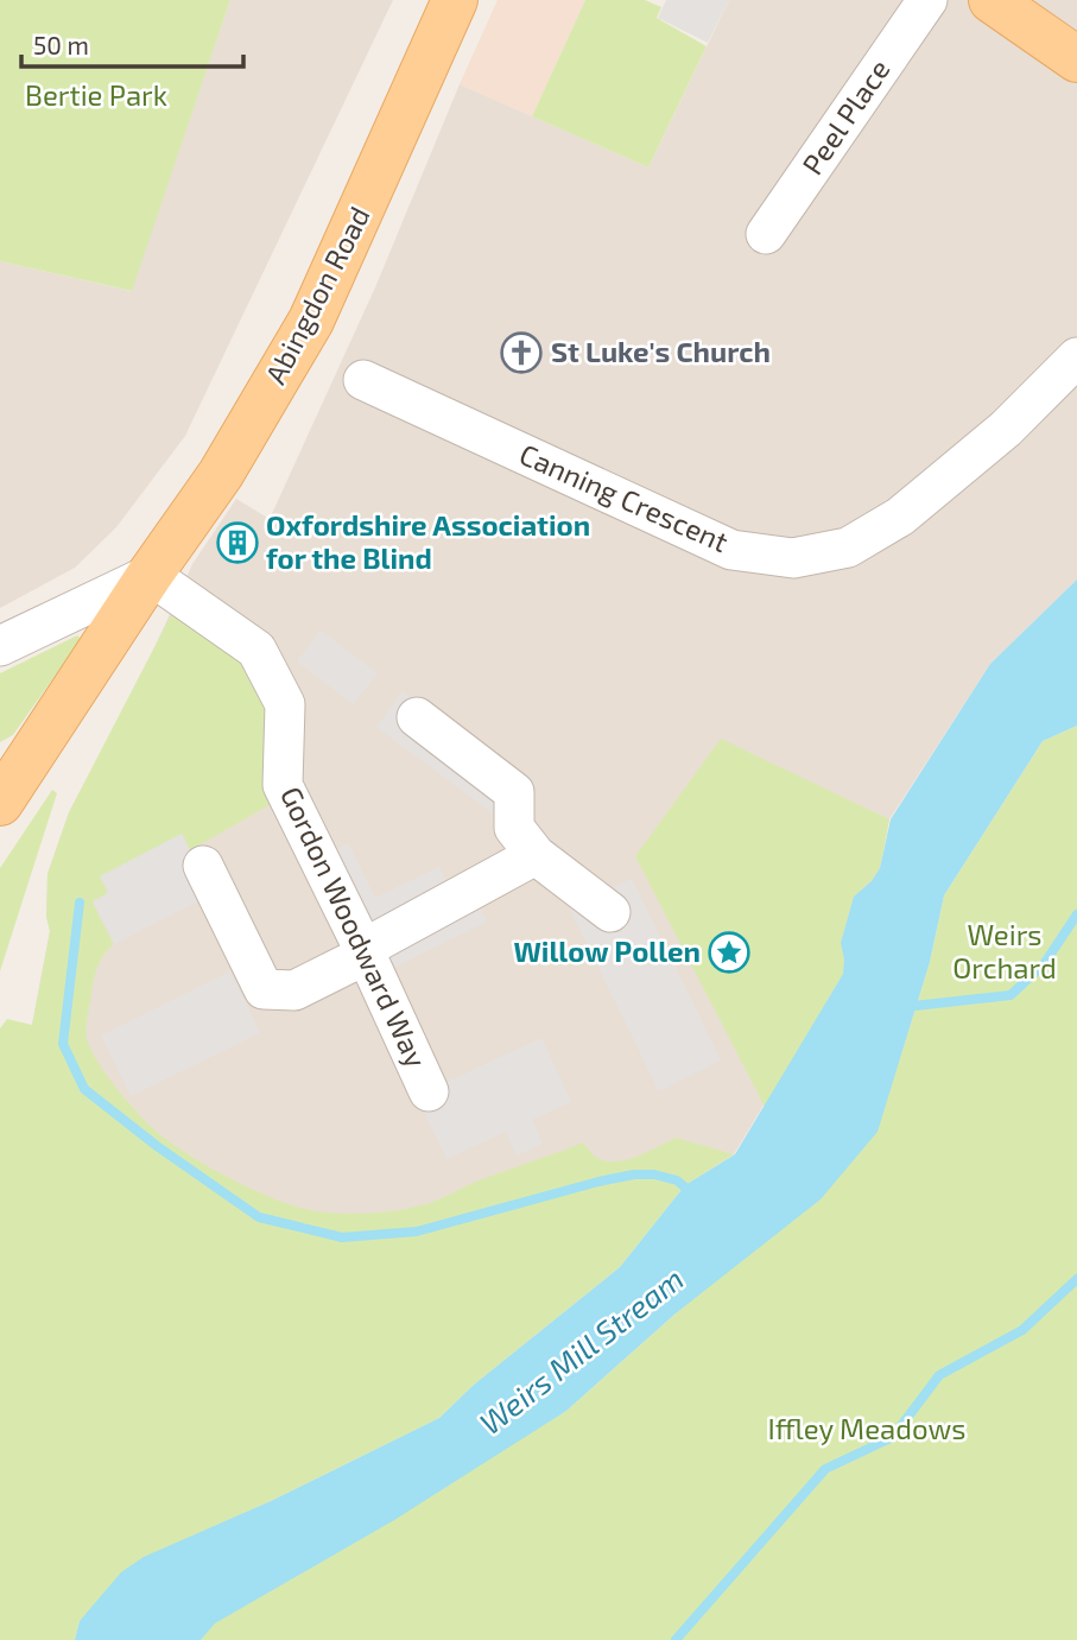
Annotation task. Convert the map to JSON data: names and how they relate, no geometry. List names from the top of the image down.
{
  "streets": {
    "main road": ["Abingdon Road"],
    "street": ["Peel Place", "Canning Crescent", "Gordon Woodward Way"]
  },
  "crossings": [
    ["Abingdon Road", "Gordon Woodward Way"]
  ],
  "water": ["Weirs Mill Stream"],
  "parks": ["Bertie Park", "Weirs Orchard", "Iffley Meadows"],
  "places": {
    "church": ["St Luke's Church"],
    "building": ["Oxfordshire Association for the Blind"],
    "place": ["Willow Pollen"]
  },
  "scale_bar": "50 m"
}
